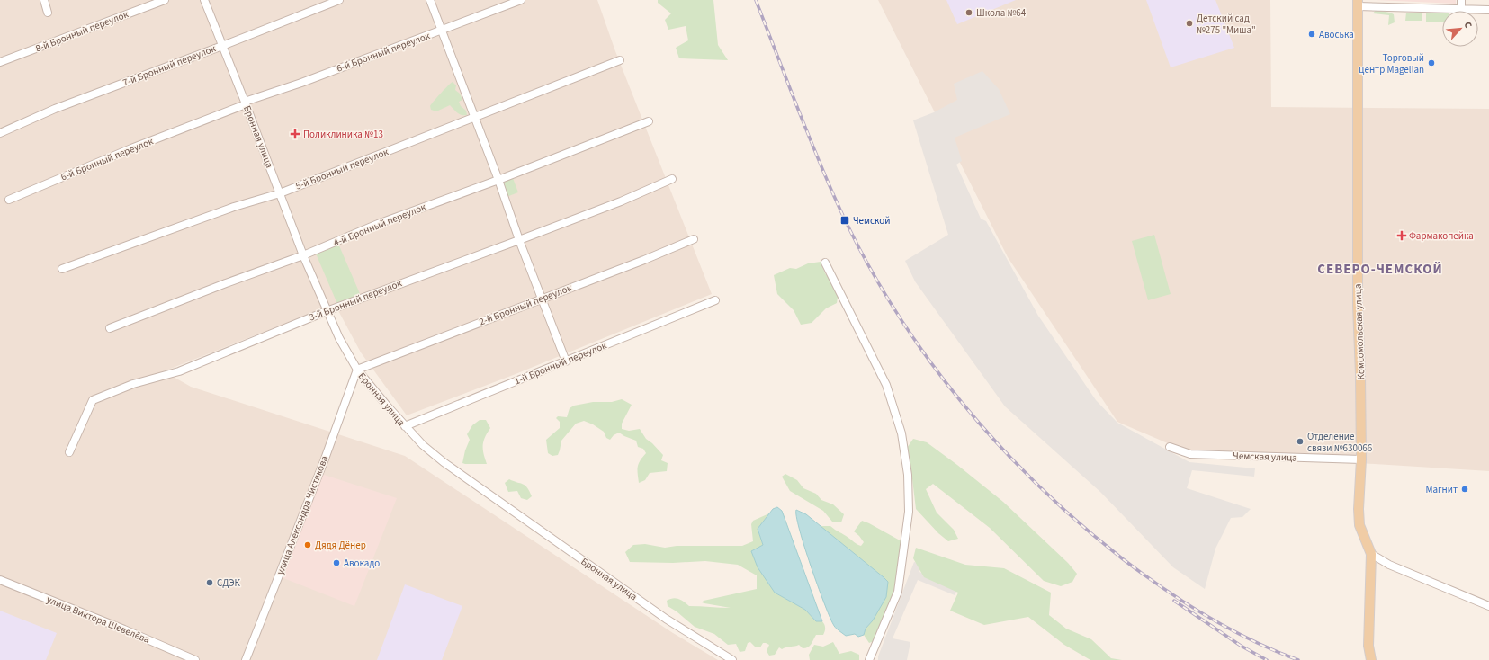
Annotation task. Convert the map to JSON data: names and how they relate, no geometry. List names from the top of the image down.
{
  "streets": {
    "main road": ["Комсомольская улица"],
    "street": [
      "8-й Бронный переулок",
      "6-й Бронный переулок",
      "7-й Бронный переулок",
      "Бронная улица",
      "5-й Бронный переулок",
      "4-й Бронный переулок",
      "3-й Бронный переулок",
      "2-й Бронный переулок",
      "1-й Бронный переулок",
      "Чемская улица",
      "улица Александра Чистякова",
      "улица Виктора Шевелёва"
    ]
  },
  "crossings": [
    ["6-й Бронный переулок", "Бронная улица"],
    ["7-й Бронный переулок", "Бронная улица"],
    ["Бронная улица", "5-й Бронный переулок"],
    ["Бронная улица", "4-й Бронный переулок"],
    ["Бронная улица", "3-й Бронный переулок"],
    ["Бронная улица", "2-й Бронный переулок"],
    ["Бронная улица", "1-й Бронный переулок"],
    ["Бронная улица", "улица Александра Чистякова"],
    ["2-й Бронный переулок", "улица Александра Чистякова"],
    ["Комсомольская улица", "Чемская улица"]
  ],
  "districts": ["СЕВЕРО-ЧЕМСКОЙ"],
  "places": {
    "other": [
      "Школа №64",
      "Детский сад №275 \"Миша\"",
      "Авоська",
      "Торговый центр Magellan",
      "Отделение связи №630066",
      "Магнит",
      "Дядя Дёнер",
      "Авокадо",
      "СДЭК"
    ],
    "health": ["Поликлиника №13", "Фармакопейка"],
    "transit": ["Чемской"]
  },
  "north": "top right"
}
